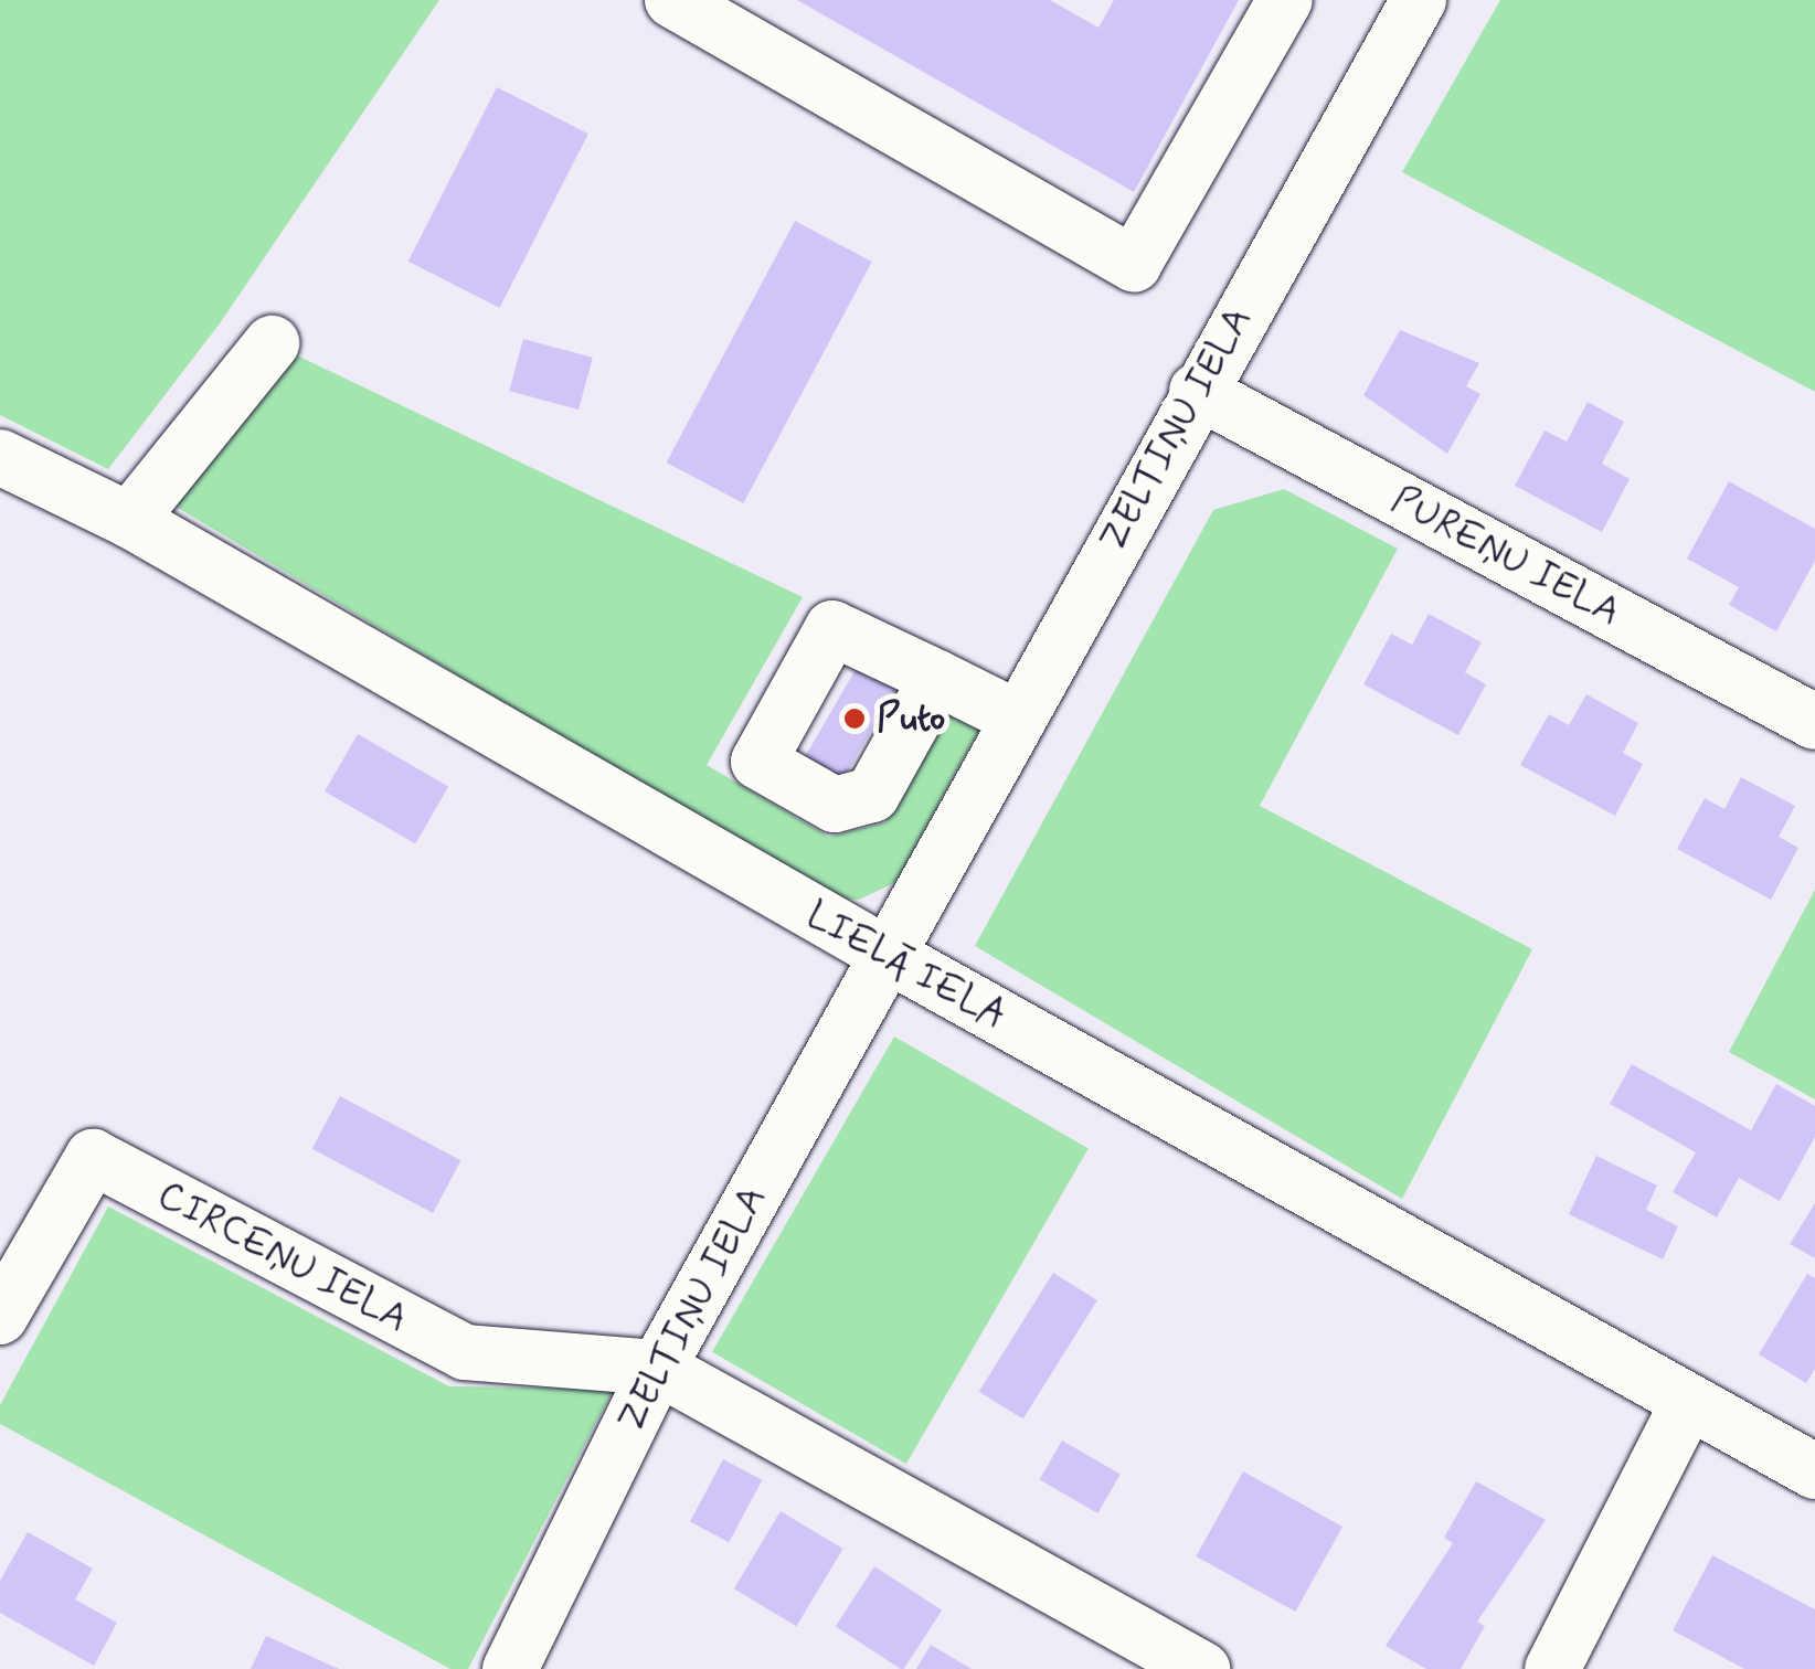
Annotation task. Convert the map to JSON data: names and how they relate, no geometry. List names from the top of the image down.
{
  "streets": {
    "street": [
      "ZELTIŅU IELA",
      "PUREŅU IELA",
      "LIELĀ IELA",
      "CIRCEŅU IELA"
    ]
  },
  "crossings": [
    ["ZELTIŅU IELA", "PUREŅU IELA"],
    ["ZELTIŅU IELA", "LIELĀ IELA"],
    ["ZELTIŅU IELA", "CIRCEŅU IELA"]
  ],
  "places": ["Puto"]
}
